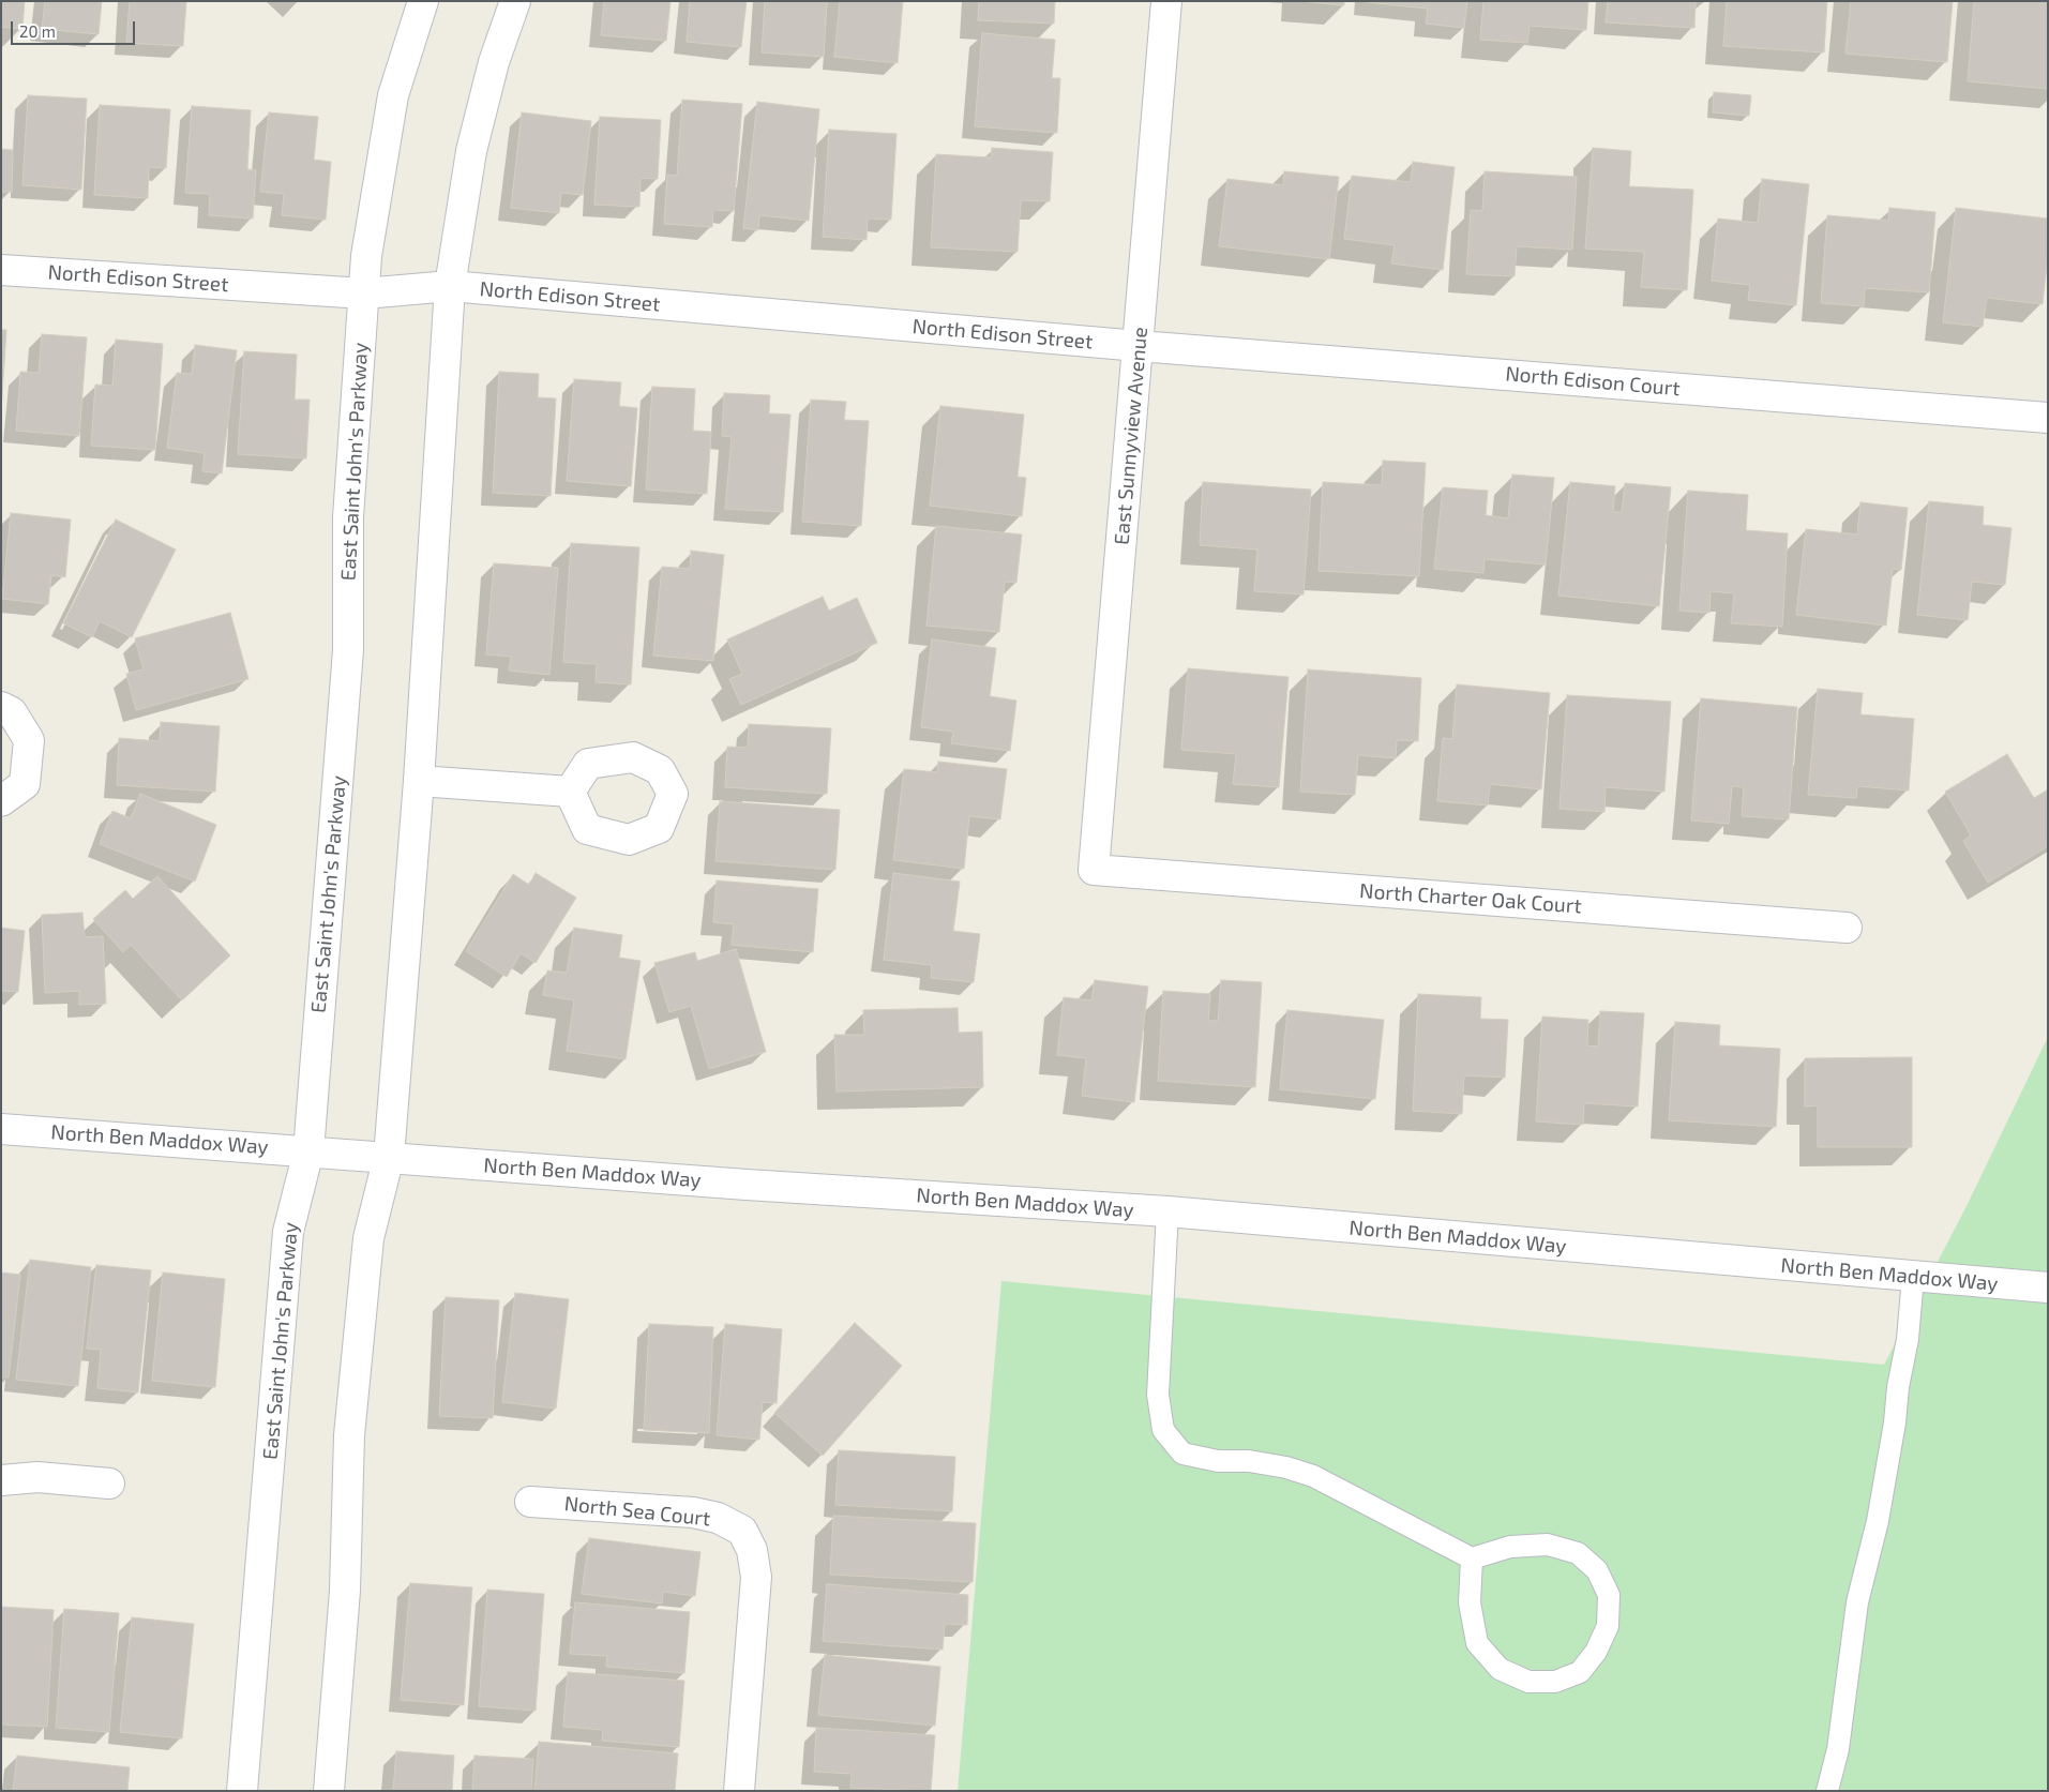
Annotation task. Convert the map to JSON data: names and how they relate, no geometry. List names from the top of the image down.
{
  "streets": {
    "street": [
      "North Edison Street",
      "North Edison Court",
      "East Sunnyview Avenue",
      "East Saint John's Parkway",
      "North Charter Oak Court",
      "North Ben Maddox Way",
      "North Sea Court"
    ]
  },
  "crossings": [
    ["North Edison Street", "North Edison Court"],
    ["North Edison Street", "East Sunnyview Avenue"],
    ["North Edison Street", "East Saint John's Parkway"],
    ["North Edison Court", "East Sunnyview Avenue"],
    ["East Sunnyview Avenue", "North Charter Oak Court"],
    ["East Saint John's Parkway", "North Ben Maddox Way"]
  ],
  "scale_bar": "20 m"
}
